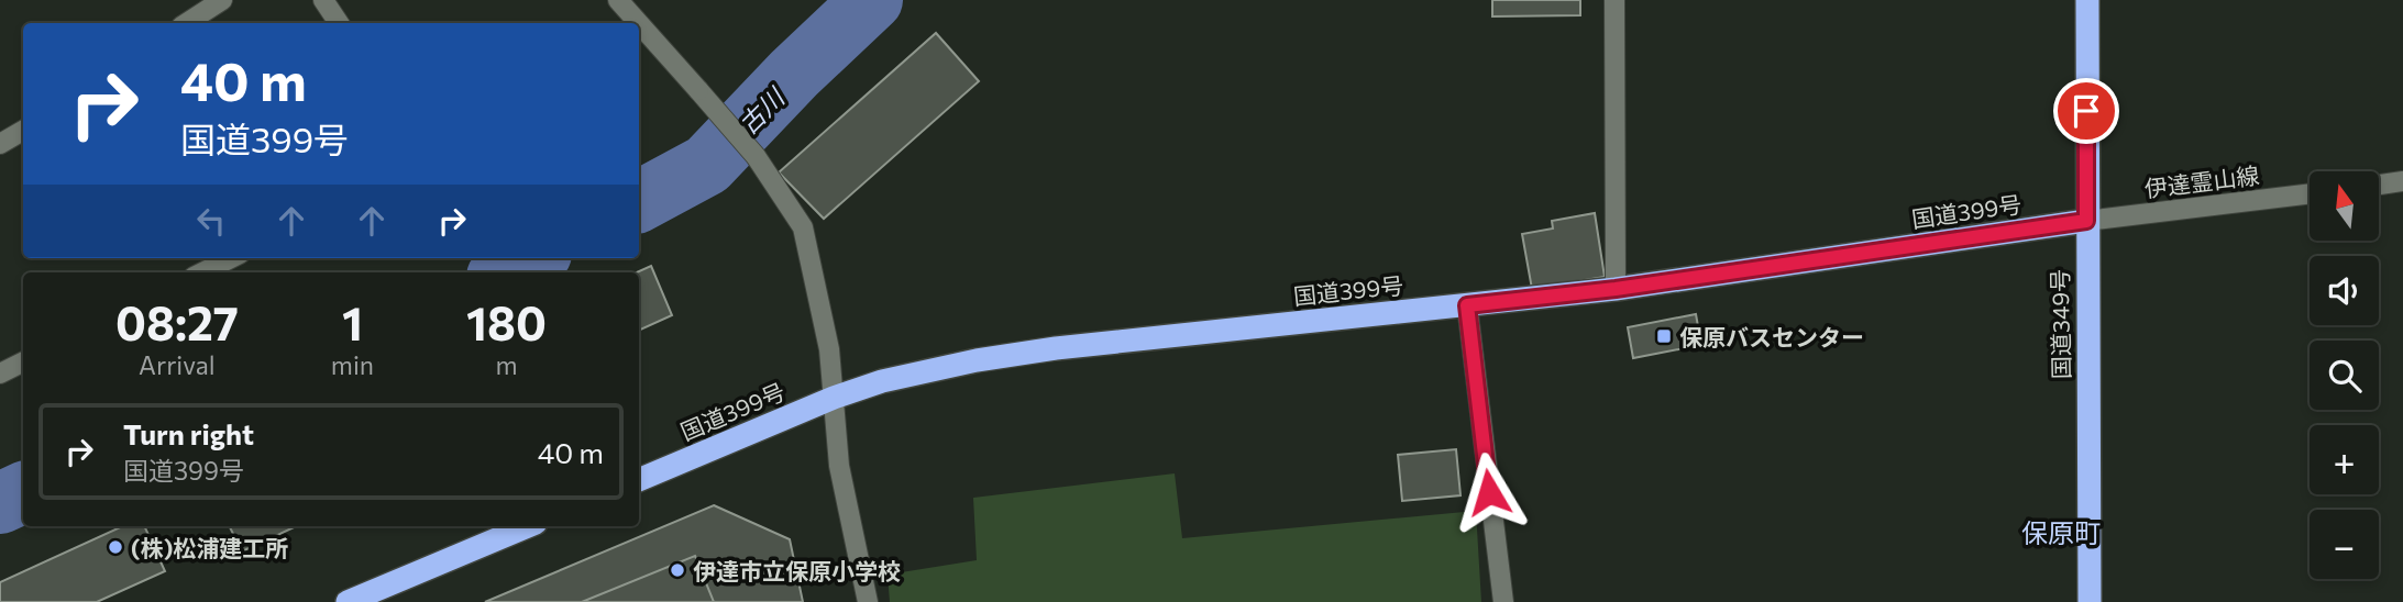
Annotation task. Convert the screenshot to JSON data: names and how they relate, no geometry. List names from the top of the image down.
{
  "streets": {
    "highway": ["国道399号", "国道349号"],
    "street": ["伊達霊山線"]
  },
  "crossings": [
    ["伊達霊山線", "国道399号"],
    ["伊達霊山線", "国道349号"],
    ["国道399号", "国道349号"]
  ],
  "districts": ["保原町"],
  "water": ["古川"],
  "places": {
    "transit": ["保原バスセンター"],
    "other": ["(株)松浦建工所", "伊達市立保原小学校"]
  },
  "north": "top",
  "page": {
    "turn": ["40 m", "国道399号"],
    "map_buttons": ["+", "−"],
    "eta": [
      "08:27",
      "Arrival",
      "1",
      "min",
      "180",
      "m"
    ],
    "list": [
      {
        "name": "Turn right",
        "note": "国道399号",
        "value": "40 m"
      }
    ]
  }
}
